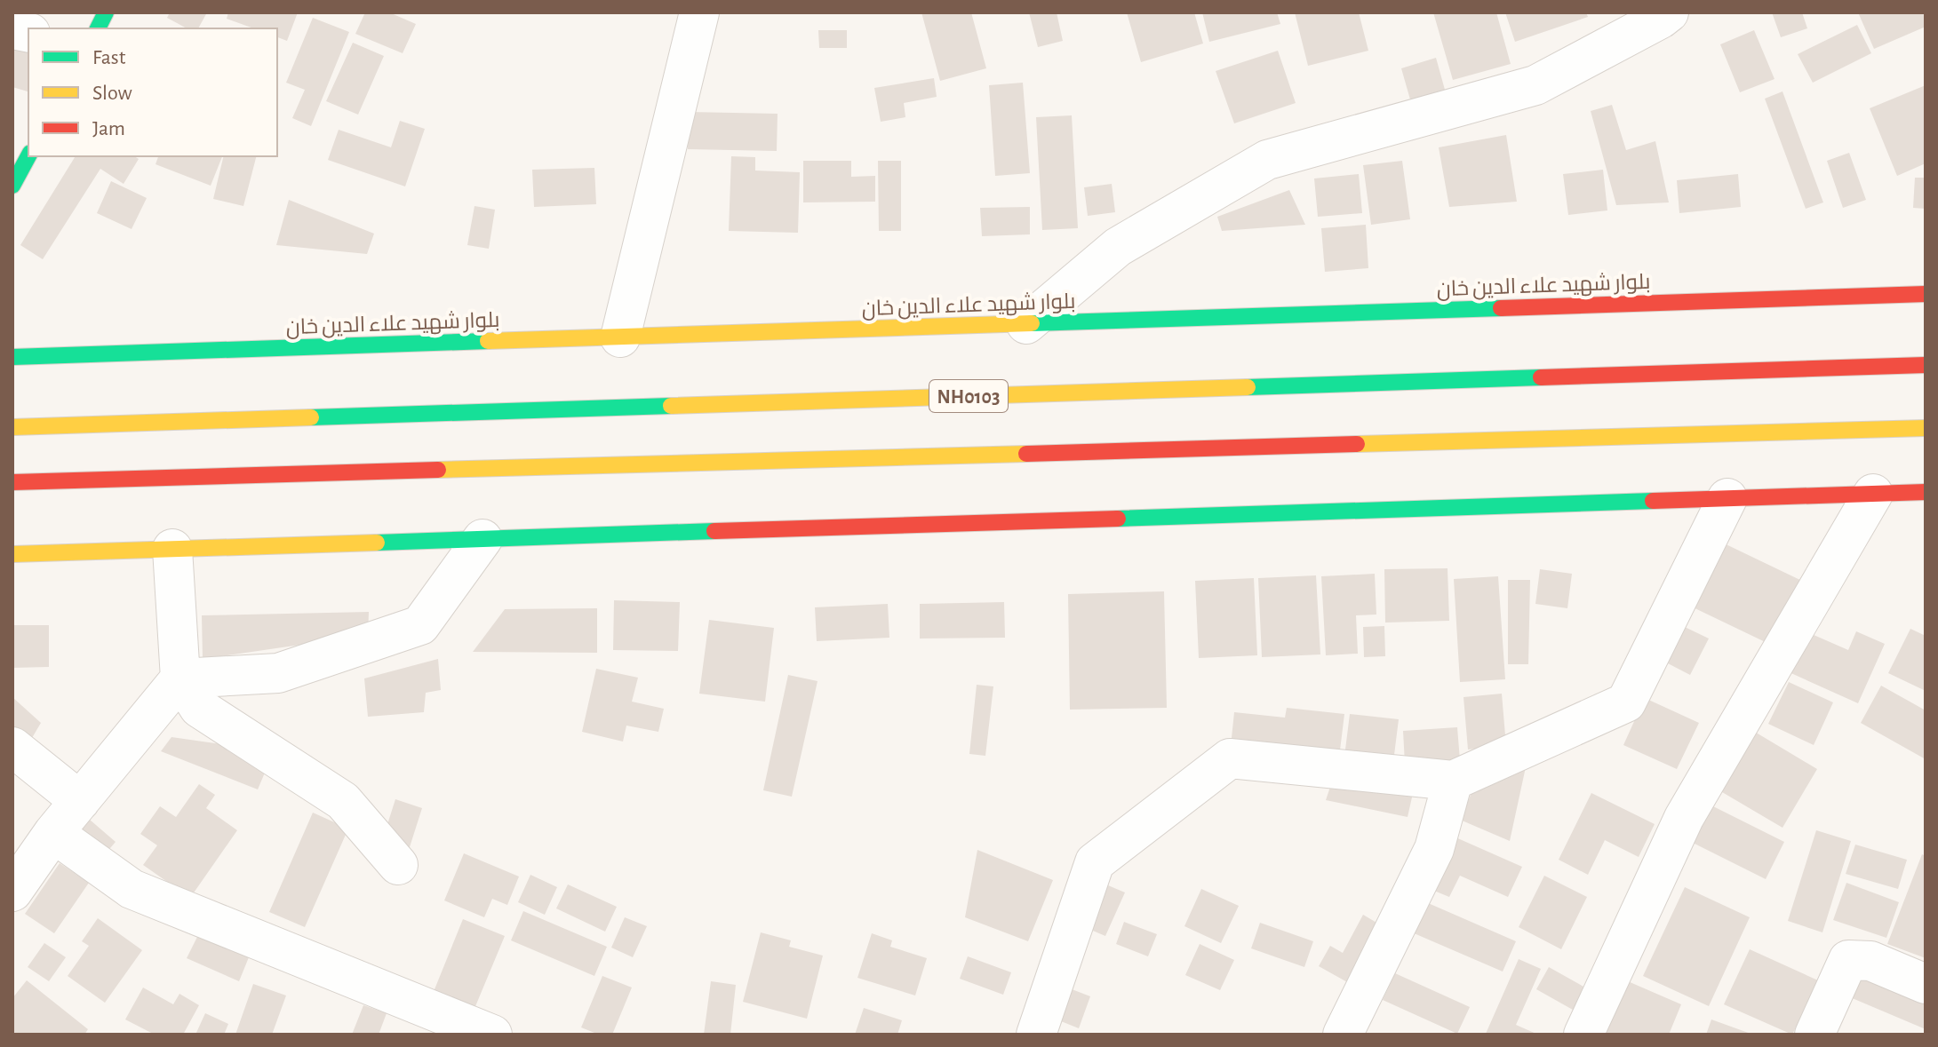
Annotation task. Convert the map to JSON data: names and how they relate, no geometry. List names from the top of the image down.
{
  "streets": {
    "main road": ["بلوار شهید علاء الدین خان", "NH0103"]
  },
  "legend": ["Fast", "Slow", "Jam"]
}
